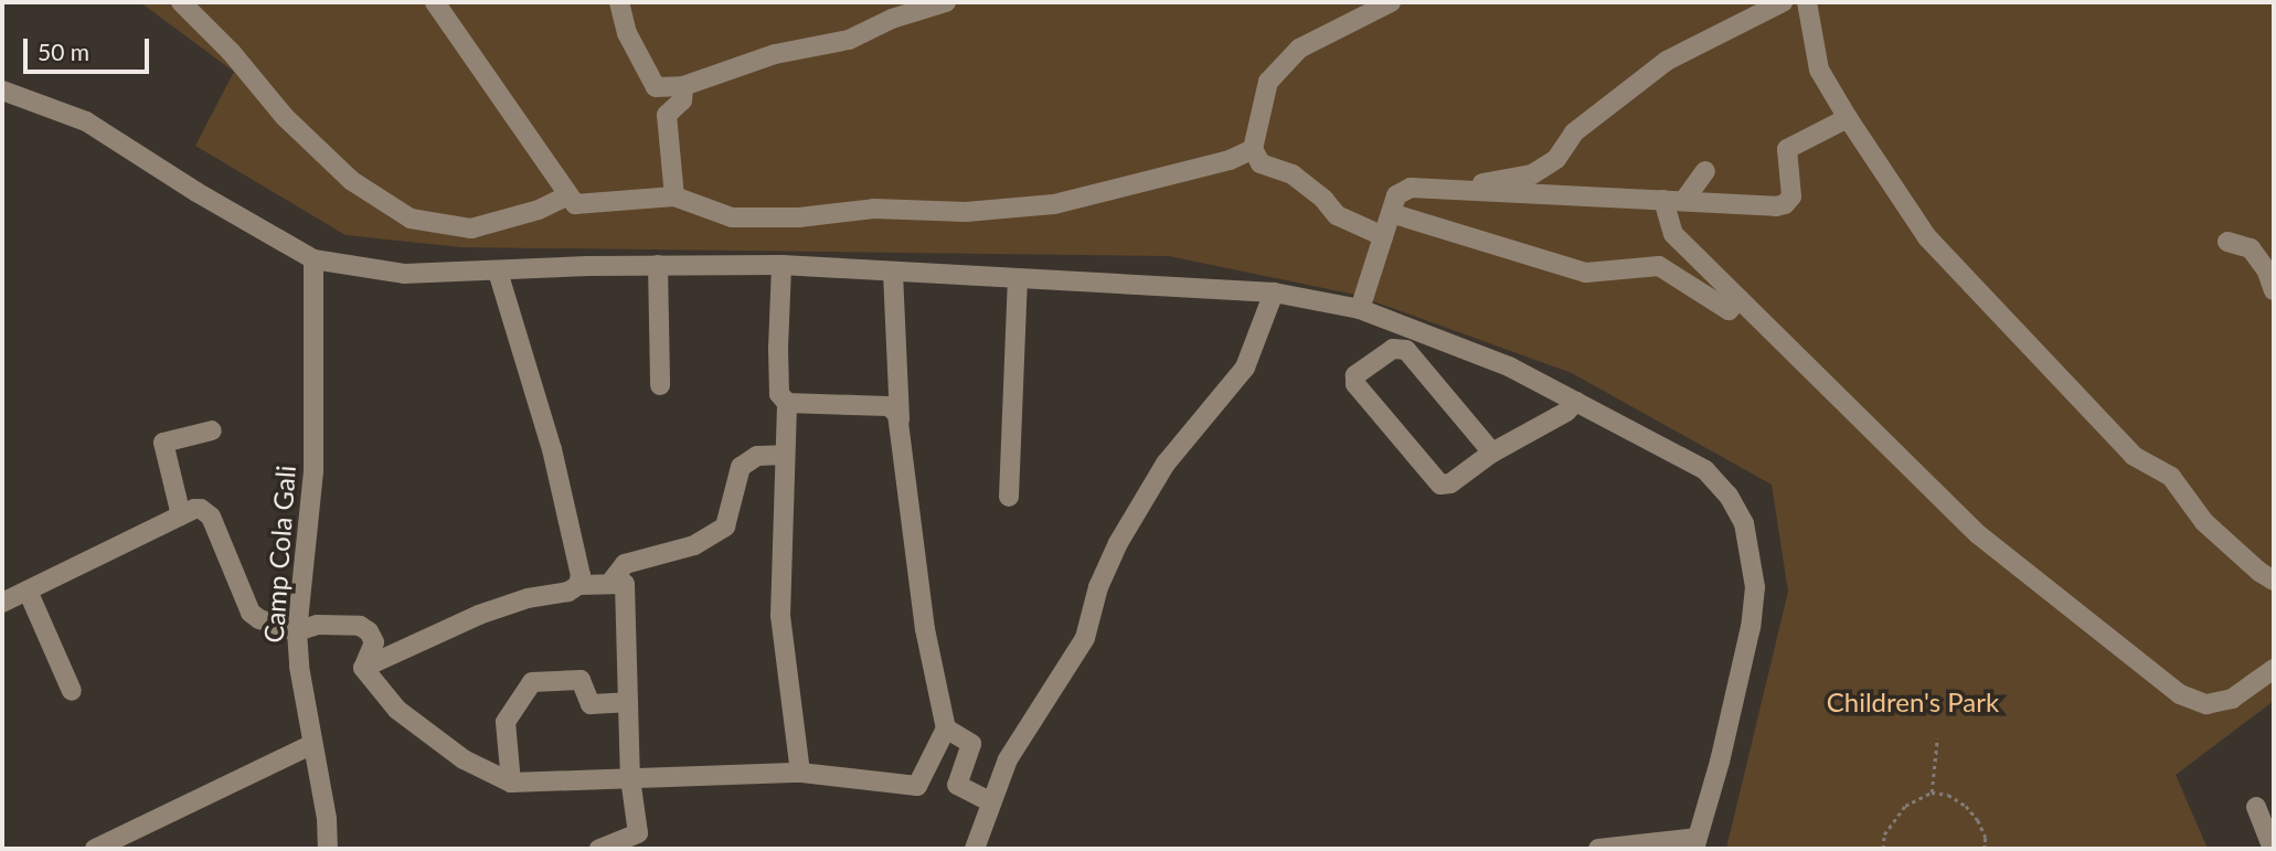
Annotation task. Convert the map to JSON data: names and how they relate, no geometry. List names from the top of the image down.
{
  "streets": {
    "street": ["Camp Cola Gali"]
  },
  "parks": ["Children's Park"],
  "scale_bar": "50 m"
}
